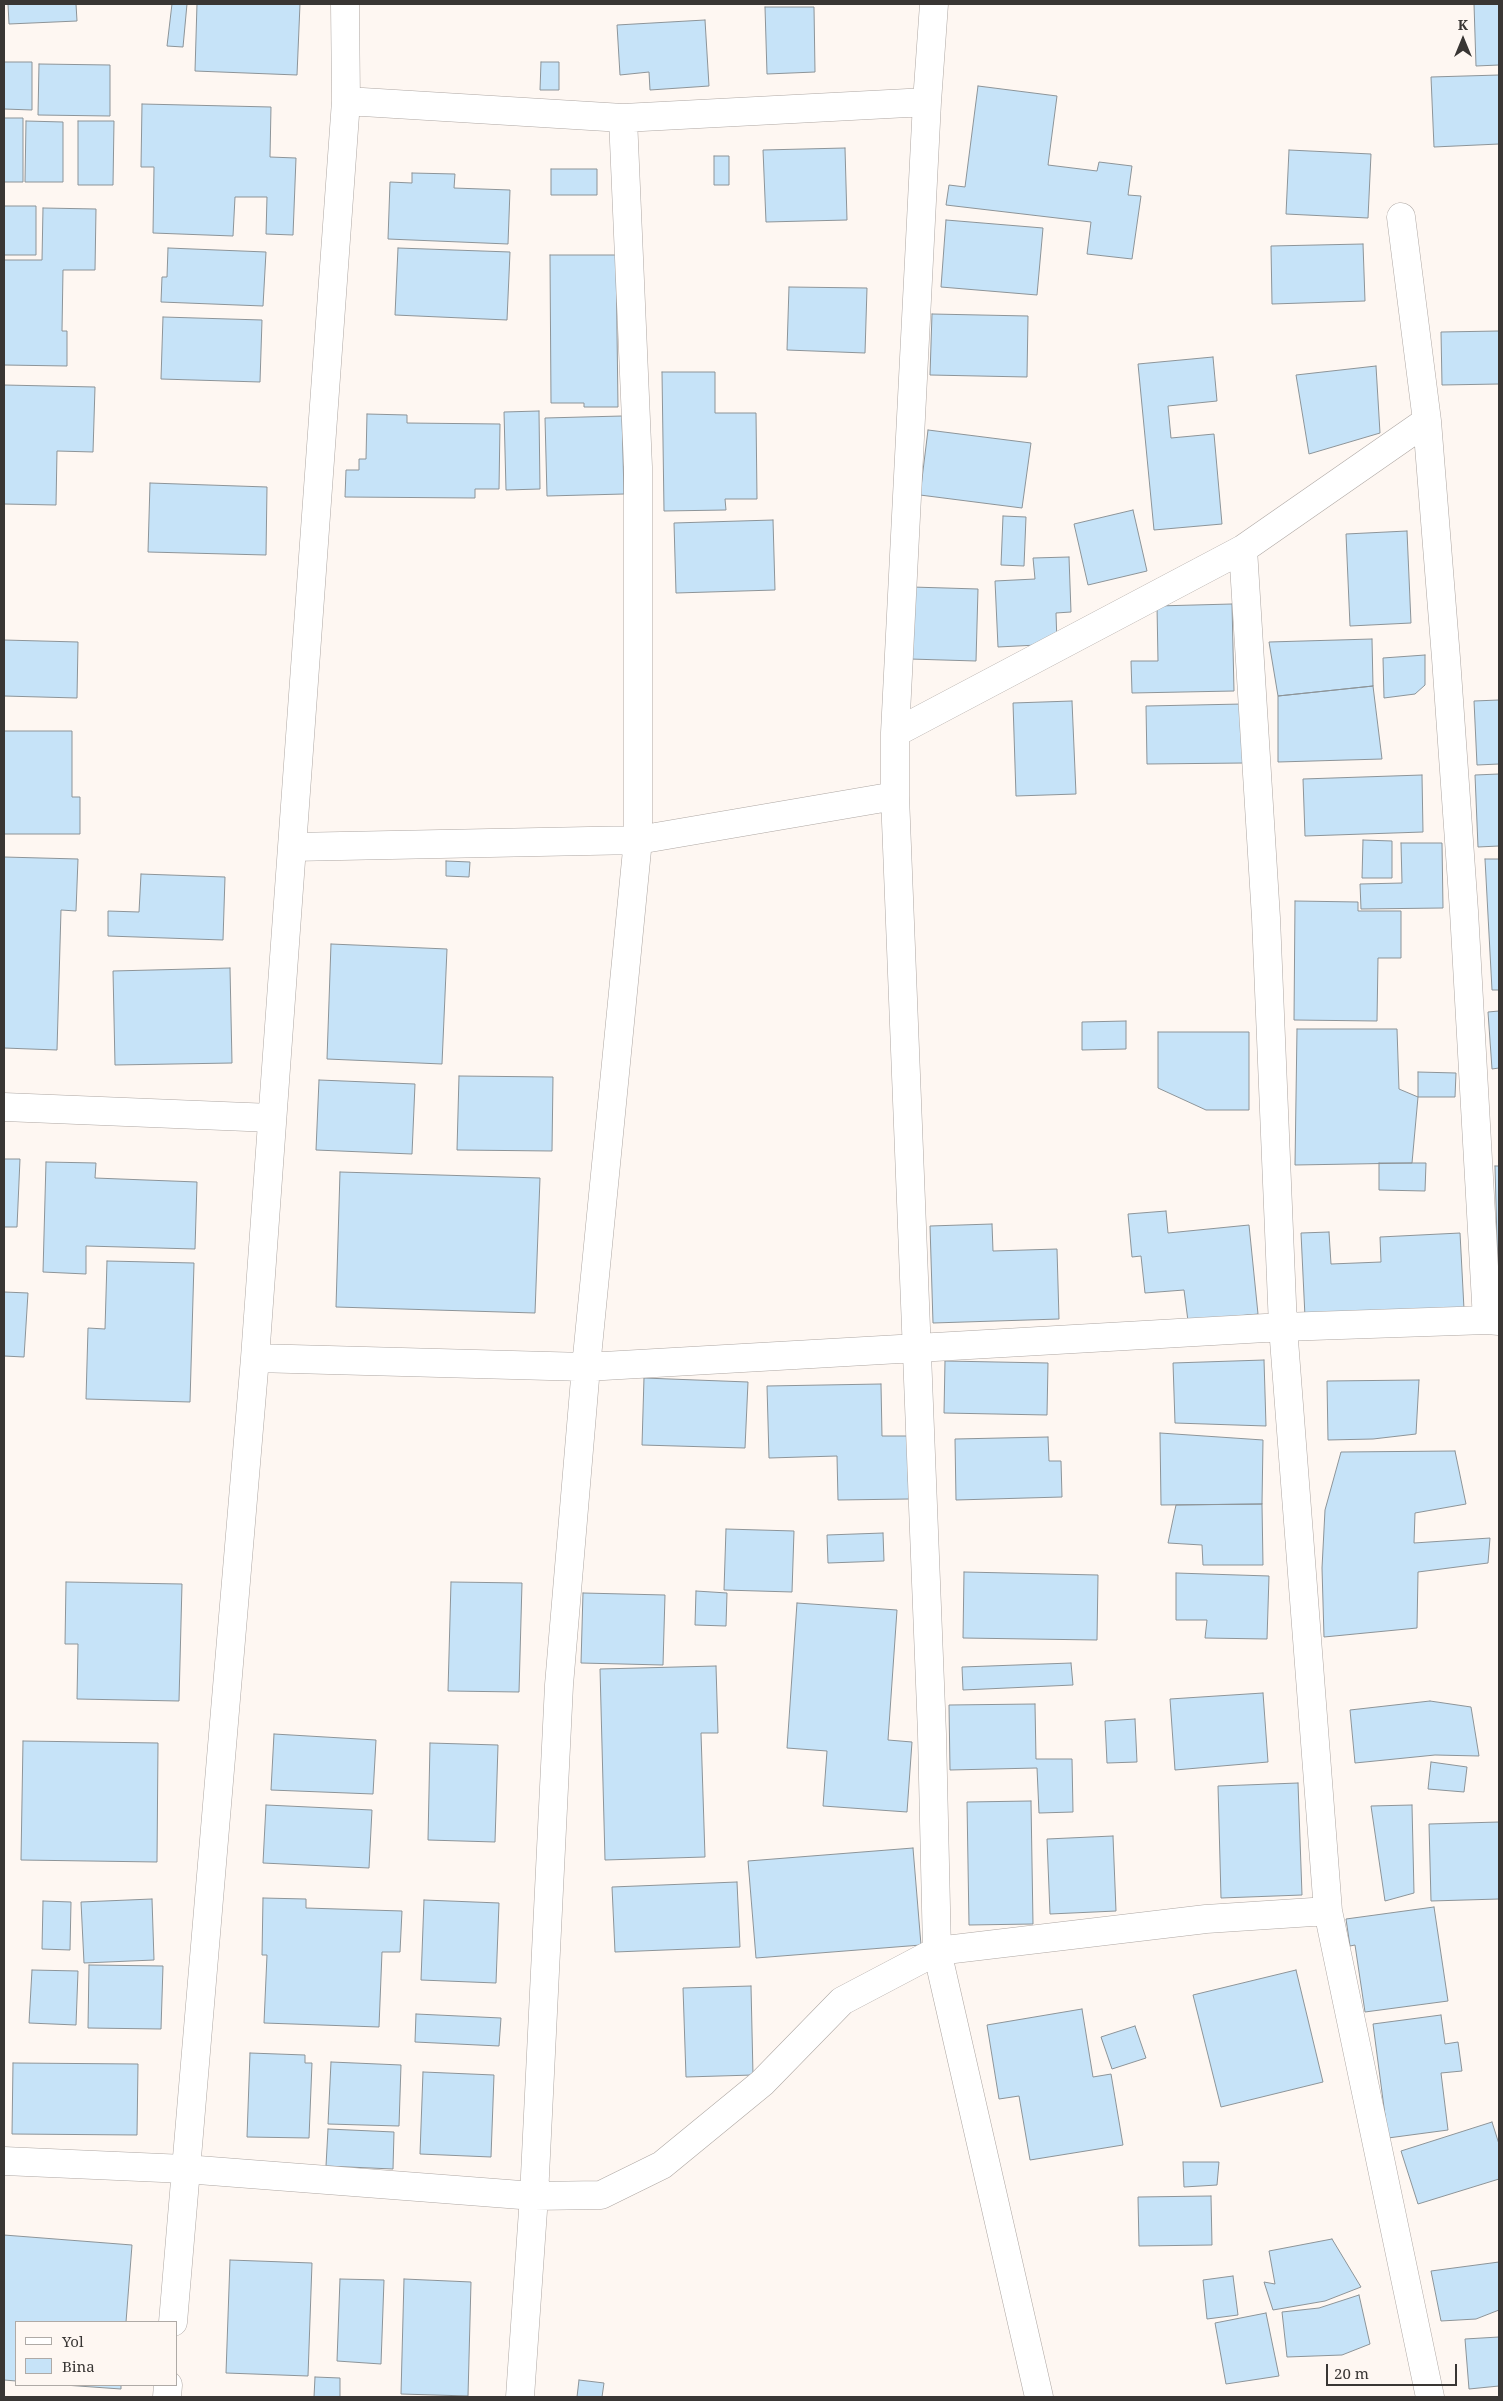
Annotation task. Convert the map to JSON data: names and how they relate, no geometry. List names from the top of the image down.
{
  "legend": ["Yol", "Bina"],
  "scale_bar": "20 m",
  "north": "top"
}
